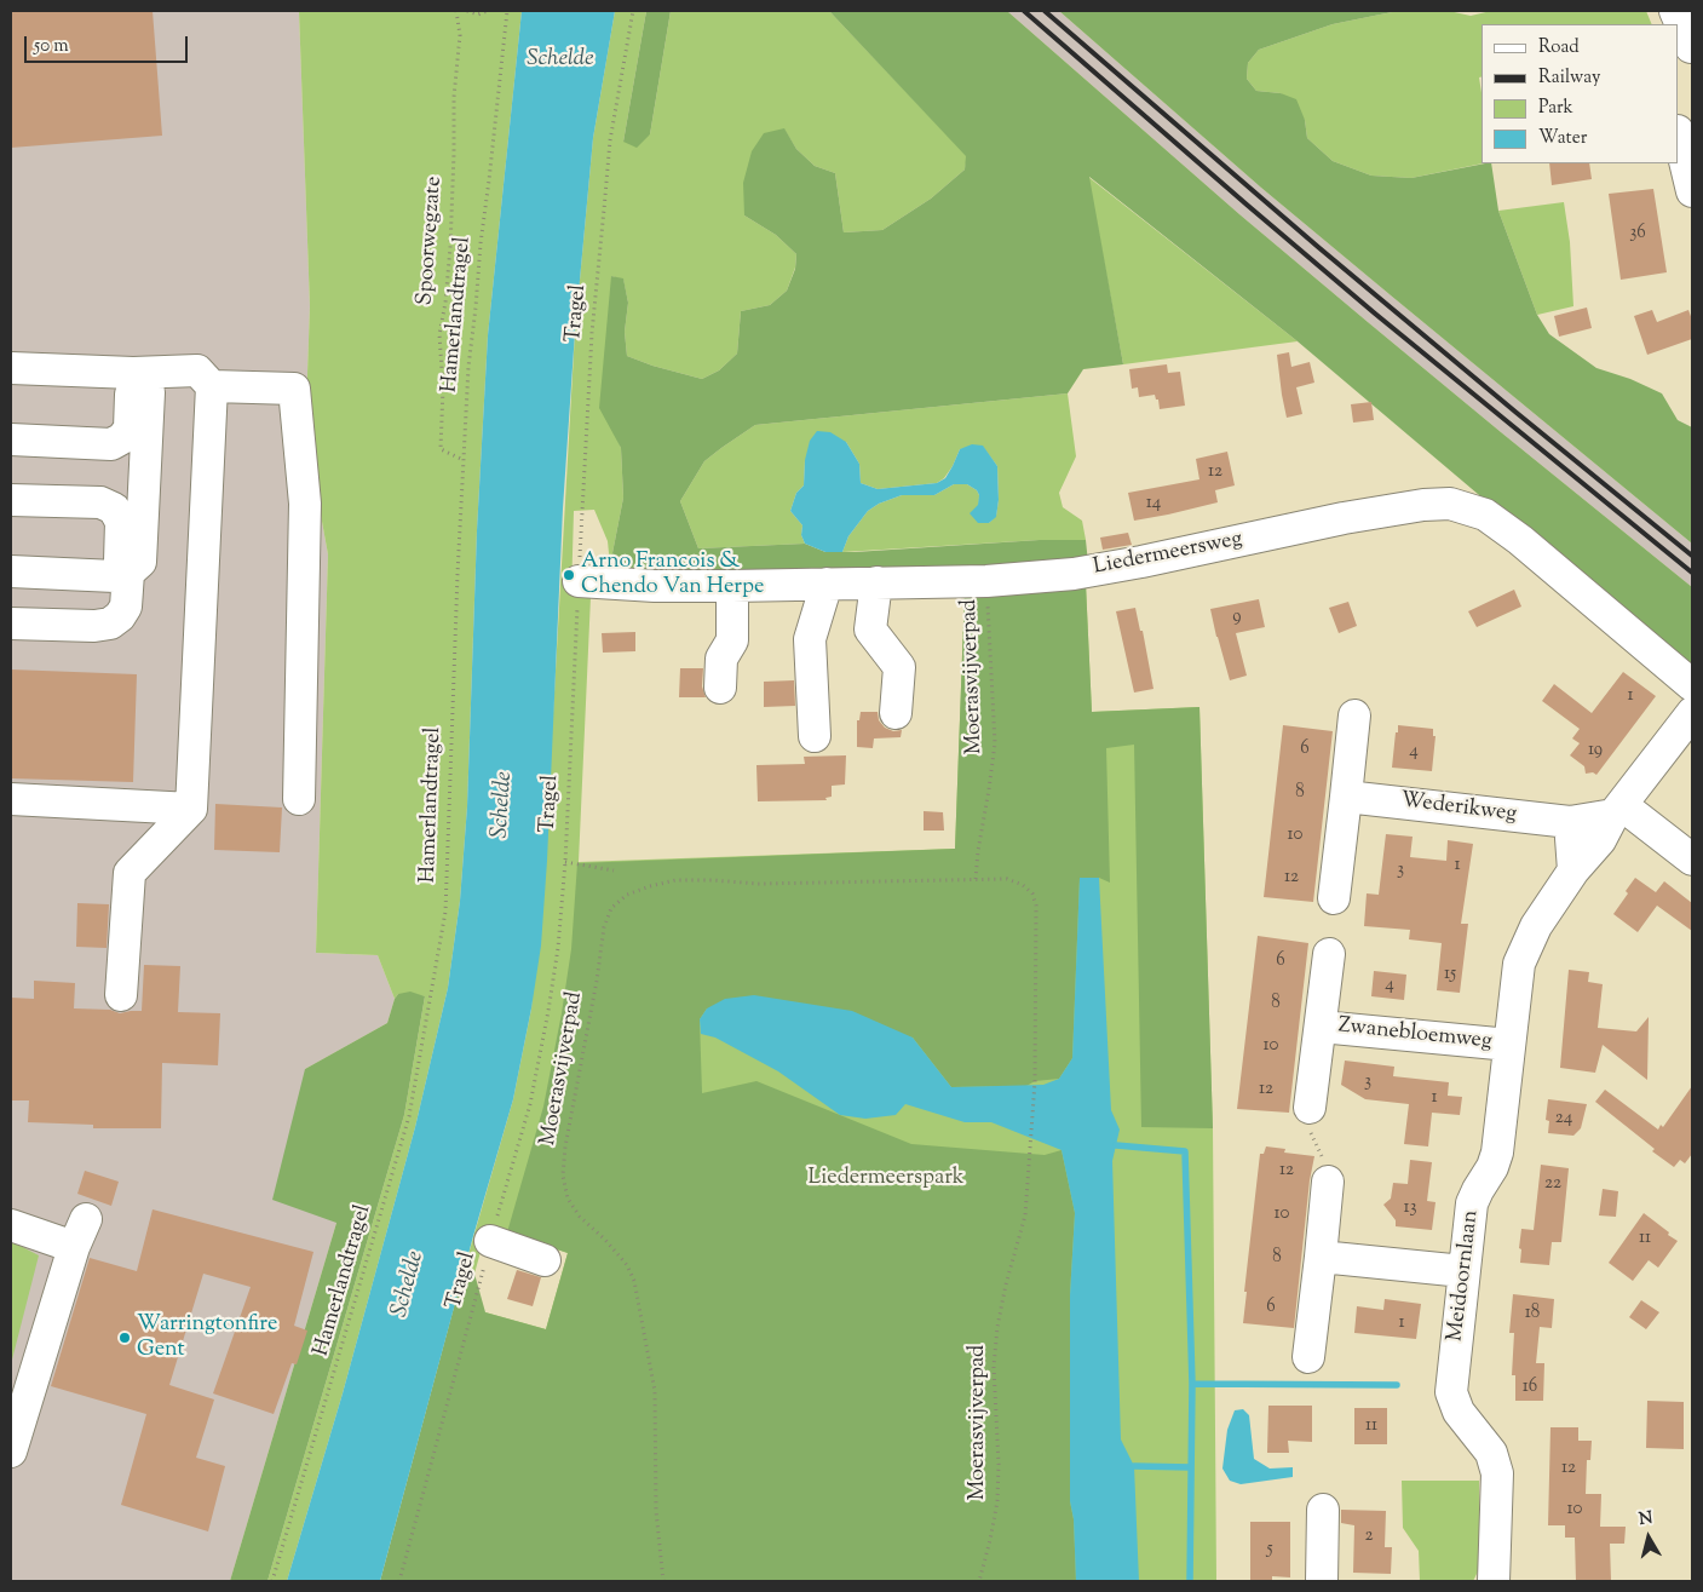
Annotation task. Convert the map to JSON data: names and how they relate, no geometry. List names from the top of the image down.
{
  "streets": {
    "street": [
      "Liedermeersweg",
      "Wederikweg",
      "Zwanebloemweg",
      "Meidoornlaan"
    ],
    "path": [
      "Spoorwegzate",
      "Tragel",
      "Hamerlandtragel",
      "Moerasvijverpad"
    ]
  },
  "crossings": [
    ["Spoorwegzate", "Hamerlandtragel"],
    ["Tragel", "Liedermeersweg"],
    ["Liedermeersweg", "Moerasvijverpad"],
    ["Zwanebloemweg", "Meidoornlaan"]
  ],
  "water": ["Schelde"],
  "parks": ["Liedermeerspark"],
  "places": ["Arno Francois & Chendo Van Herpe", "Warringtonfire Gent"],
  "house_numbers": [
    "36",
    "12",
    "14",
    "9",
    "1",
    "6",
    "19",
    "4",
    "8",
    "10",
    "1",
    "3",
    "12",
    "6",
    "15",
    "4",
    "8",
    "10",
    "3",
    "12",
    "1",
    "24",
    "12",
    "22",
    "13",
    "10",
    "11",
    "8",
    "6",
    "18",
    "1",
    "16",
    "11",
    "12",
    "10",
    "2",
    "5"
  ],
  "legend": [
    "Road",
    "Railway",
    "Park",
    "Water"
  ],
  "scale_bar": "50 m",
  "north": "top"
}
